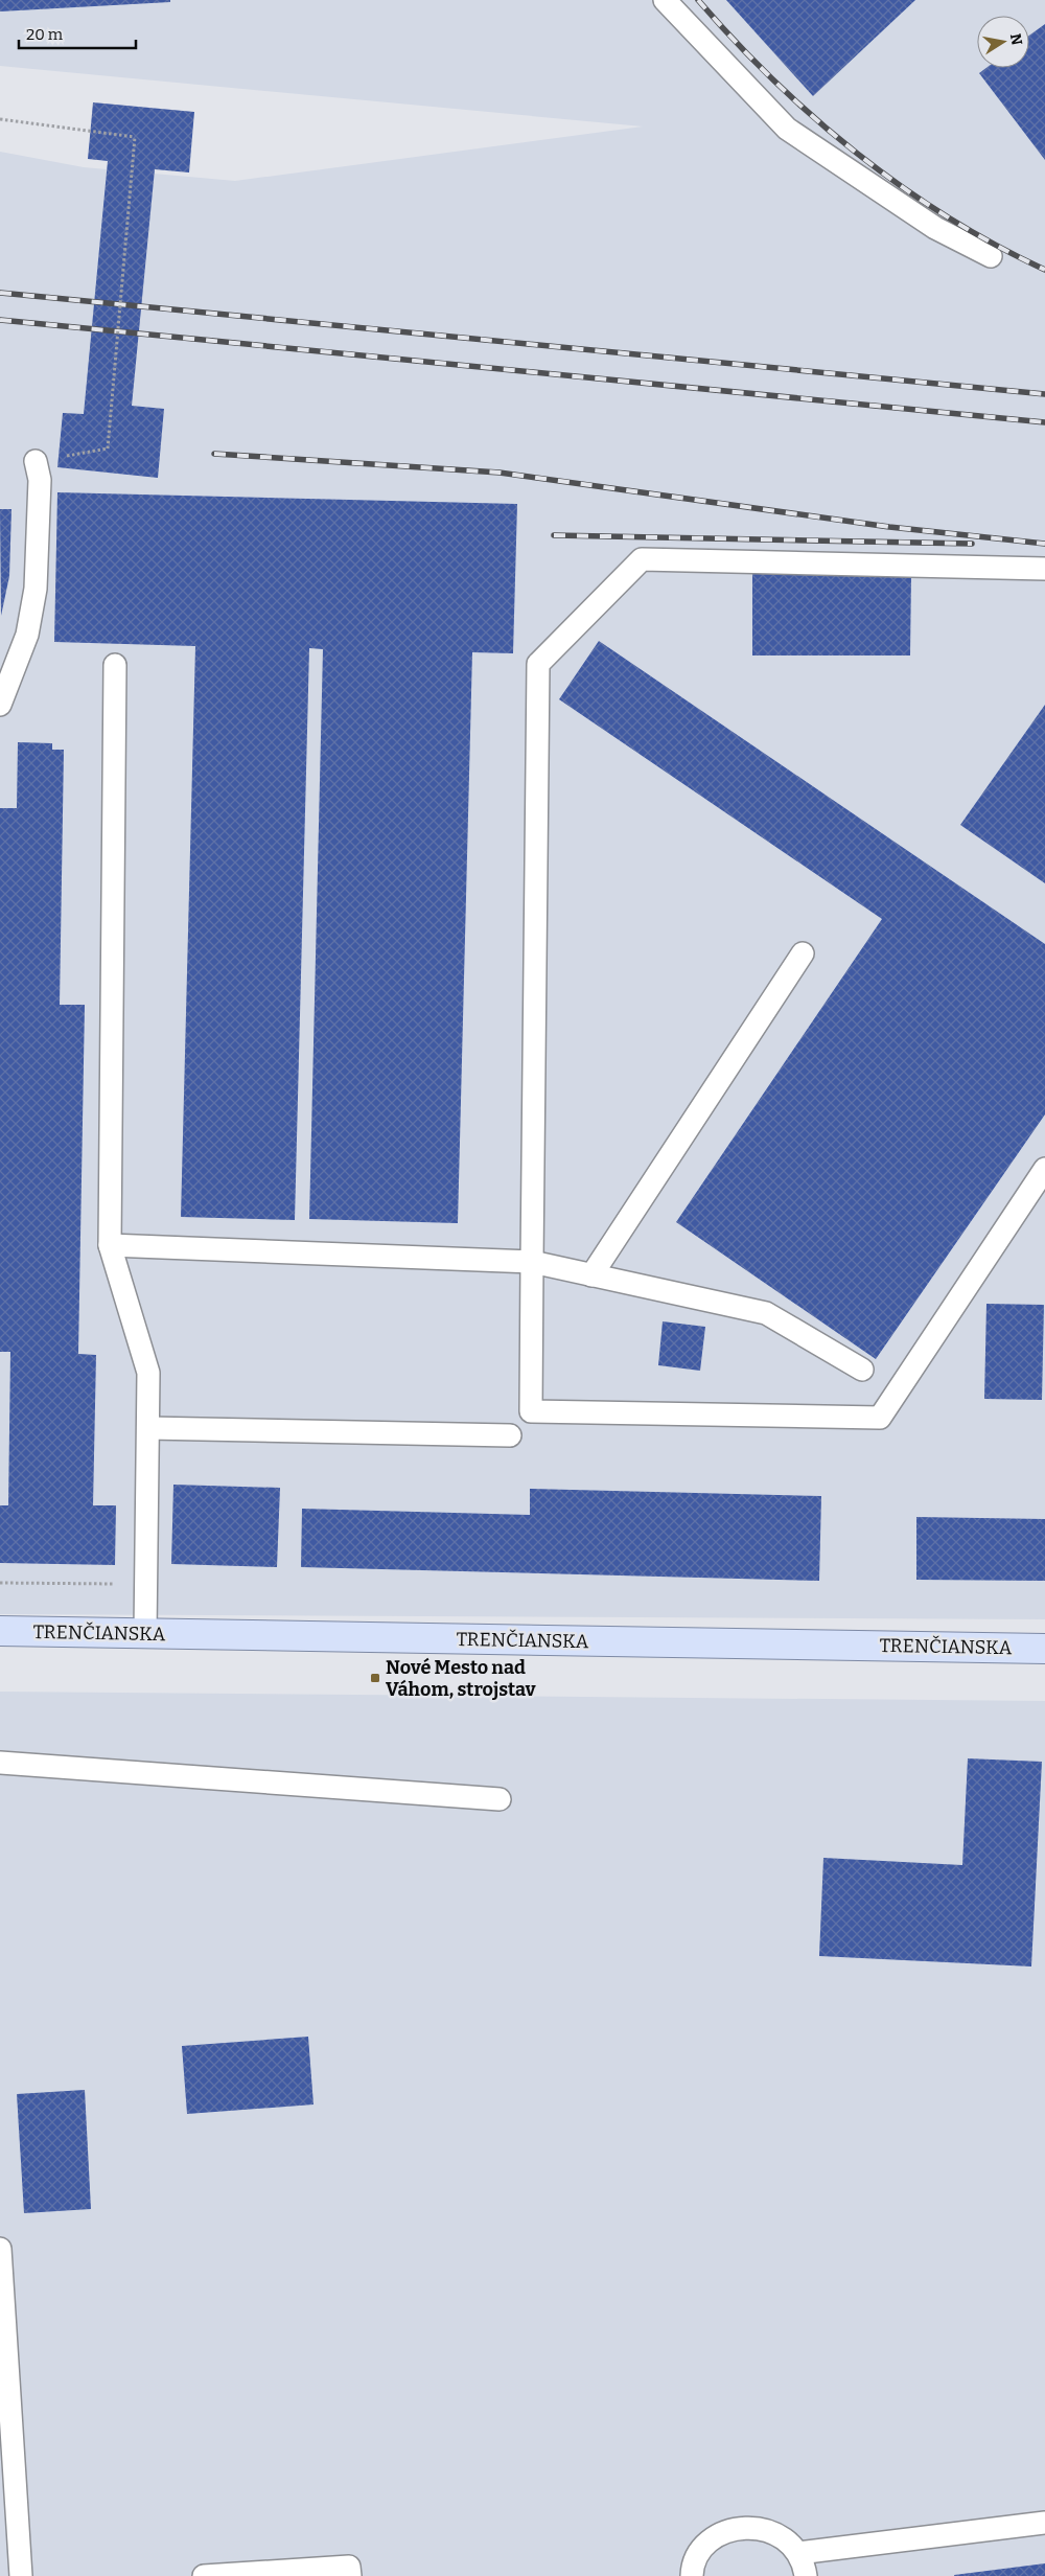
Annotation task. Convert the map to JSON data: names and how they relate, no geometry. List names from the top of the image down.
{
  "streets": {
    "main road": ["TRENČIANSKA"]
  },
  "places": {
    "transit": ["Nové Mesto nad Váhom, strojstav"]
  },
  "scale_bar": "20 m",
  "north": "right"
}
